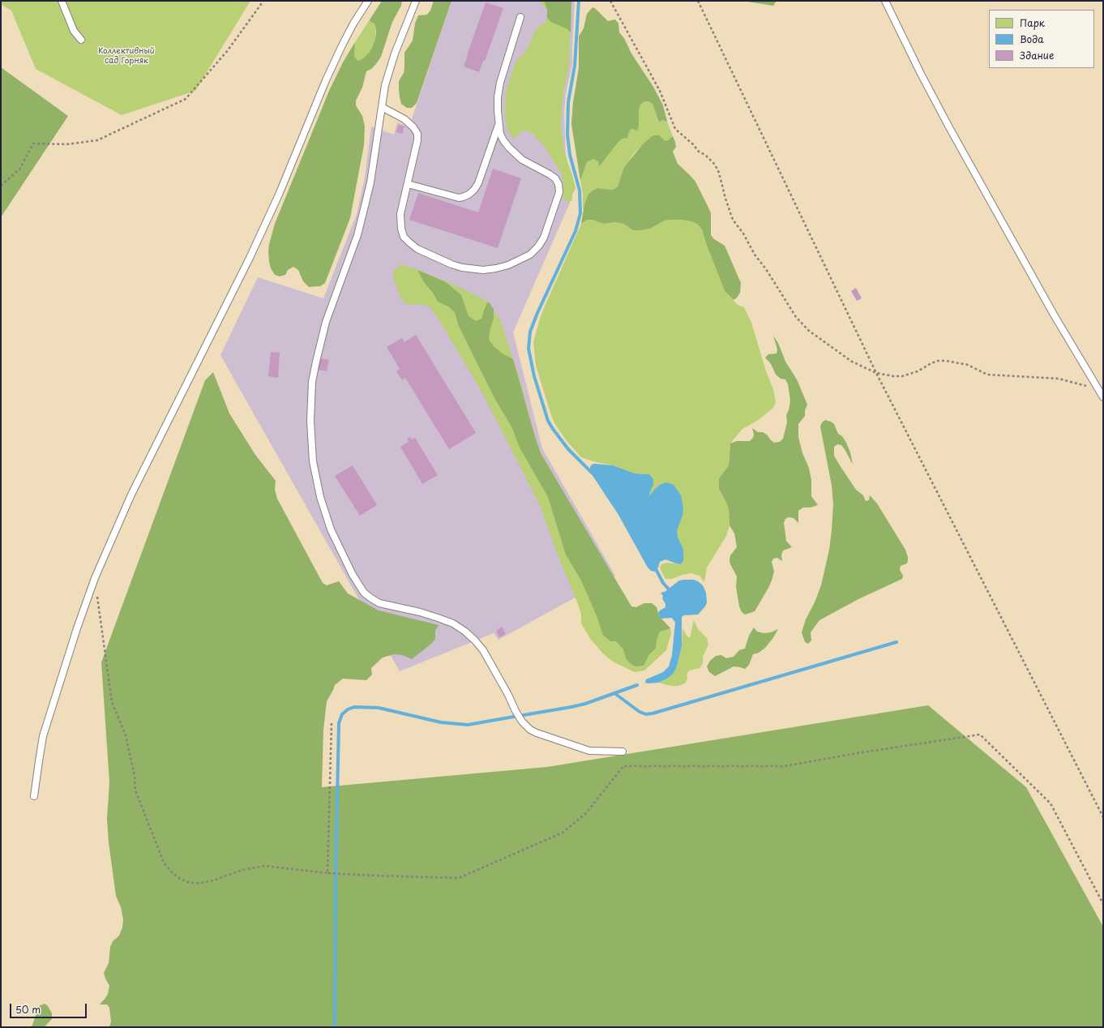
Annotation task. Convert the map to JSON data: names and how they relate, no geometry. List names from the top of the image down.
{
  "parks": ["Коллективный сад Горняк"],
  "legend": ["Парк", "Вода", "Здание"],
  "scale_bar": "50 m"
}
